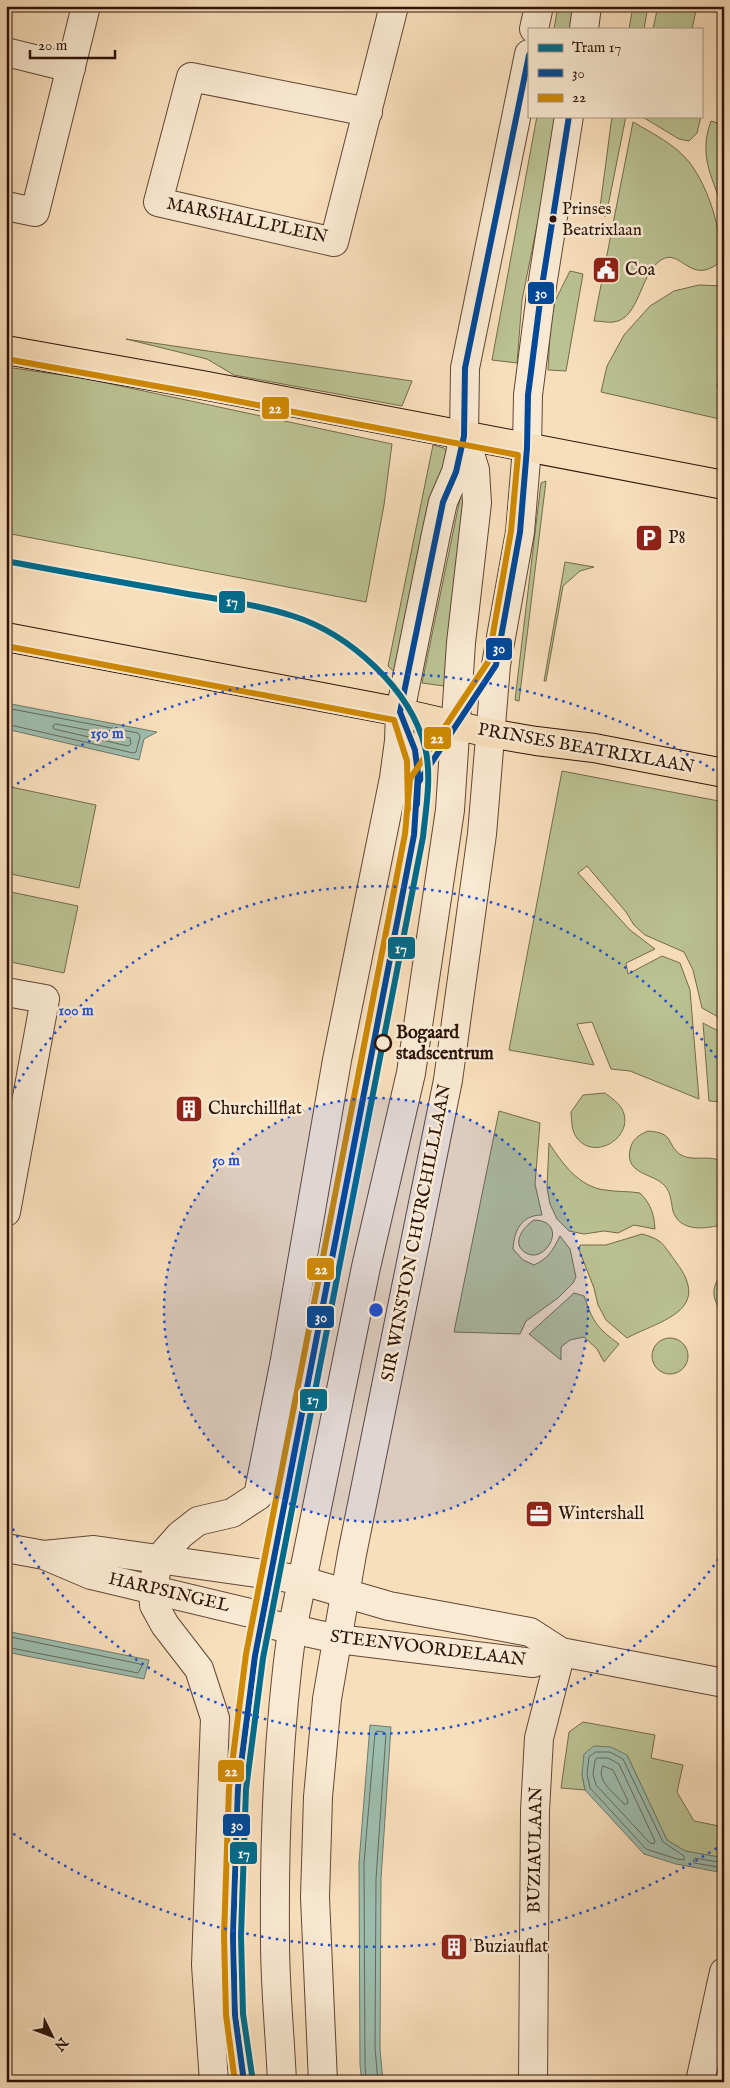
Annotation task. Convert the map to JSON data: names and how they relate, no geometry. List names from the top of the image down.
{
  "streets": {
    "main road": ["PRINSES BEATRIXLAAN"],
    "street": [
      "MARSHALLPLEIN",
      "SIR WINSTON CHURCHILLLAAN",
      "HARPSINGEL",
      "STEENVOORDELAAN",
      "BUZIAULAAN"
    ]
  },
  "crossings": [
    ["PRINSES BEATRIXLAAN", "SIR WINSTON CHURCHILLLAAN"],
    ["SIR WINSTON CHURCHILLLAAN", "HARPSINGEL"],
    ["SIR WINSTON CHURCHILLLAAN", "STEENVOORDELAAN"],
    ["HARPSINGEL", "STEENVOORDELAAN"],
    ["STEENVOORDELAAN", "BUZIAULAAN"]
  ],
  "places": {
    "other": ["Prinses Beatrixlaan", "Bogaard stadscentrum"],
    "public building": ["Coa"],
    "parking": ["P8"],
    "building": ["Churchillflat", "Buziauflat"],
    "office": ["Wintershall"]
  },
  "lines": ["transit line 30", "transit line 22", "tram line 17"],
  "legend": ["Tram 17", "30", "22"],
  "scale_bar": "20 m",
  "north": "bottom right",
  "rings": ["150 m", "100 m", "50 m"]
}
